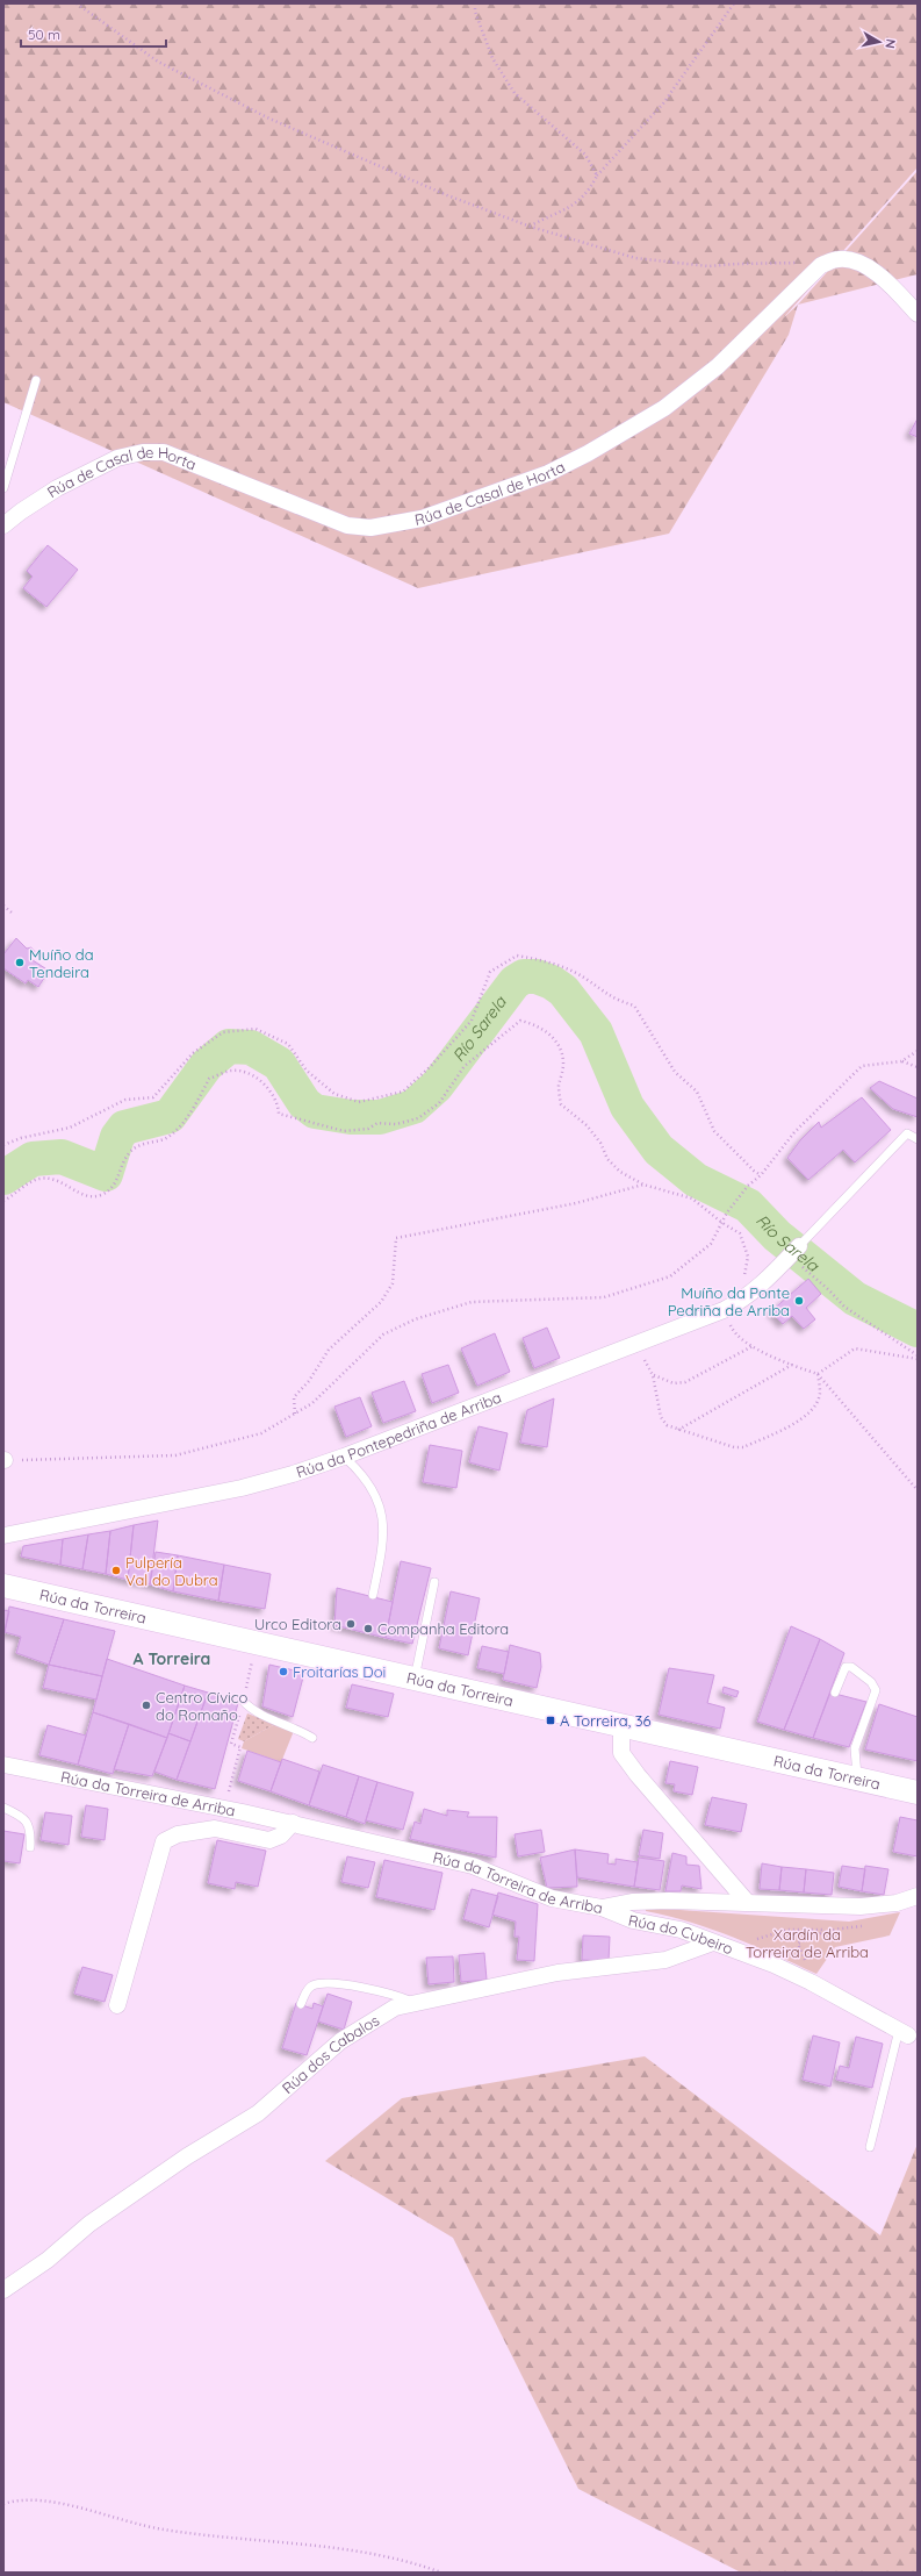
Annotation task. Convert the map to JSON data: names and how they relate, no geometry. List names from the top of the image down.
{
  "streets": {
    "main road": ["Rúa da Torreira"],
    "street": [
      "Rúa de Casal de Horta",
      "Rúa da Pontepedriña de Arriba",
      "Rúa da Torreira de Arriba",
      "Rúa do Cubeiro",
      "Rúa dos Cabalos"
    ]
  },
  "crossings": [
    ["Rúa da Torreira de Arriba", "Rúa do Cubeiro"],
    ["Rúa do Cubeiro", "Rúa dos Cabalos"]
  ],
  "districts": ["A Torreira"],
  "water": ["Río Sarela"],
  "parks": ["Xardín da Torreira de Arriba"],
  "places": {
    "other": [
      "Muíño da Tendeira",
      "Muíño da Ponte Pedriña de Arriba",
      "Pulpería Val do Dubra",
      "Urco Editora",
      "Companha Editora",
      "Froitarías Doi",
      "Centro Cívico do Romaño"
    ],
    "transit": ["A Torreira, 36"]
  },
  "scale_bar": "50 m",
  "north": "right"
}
